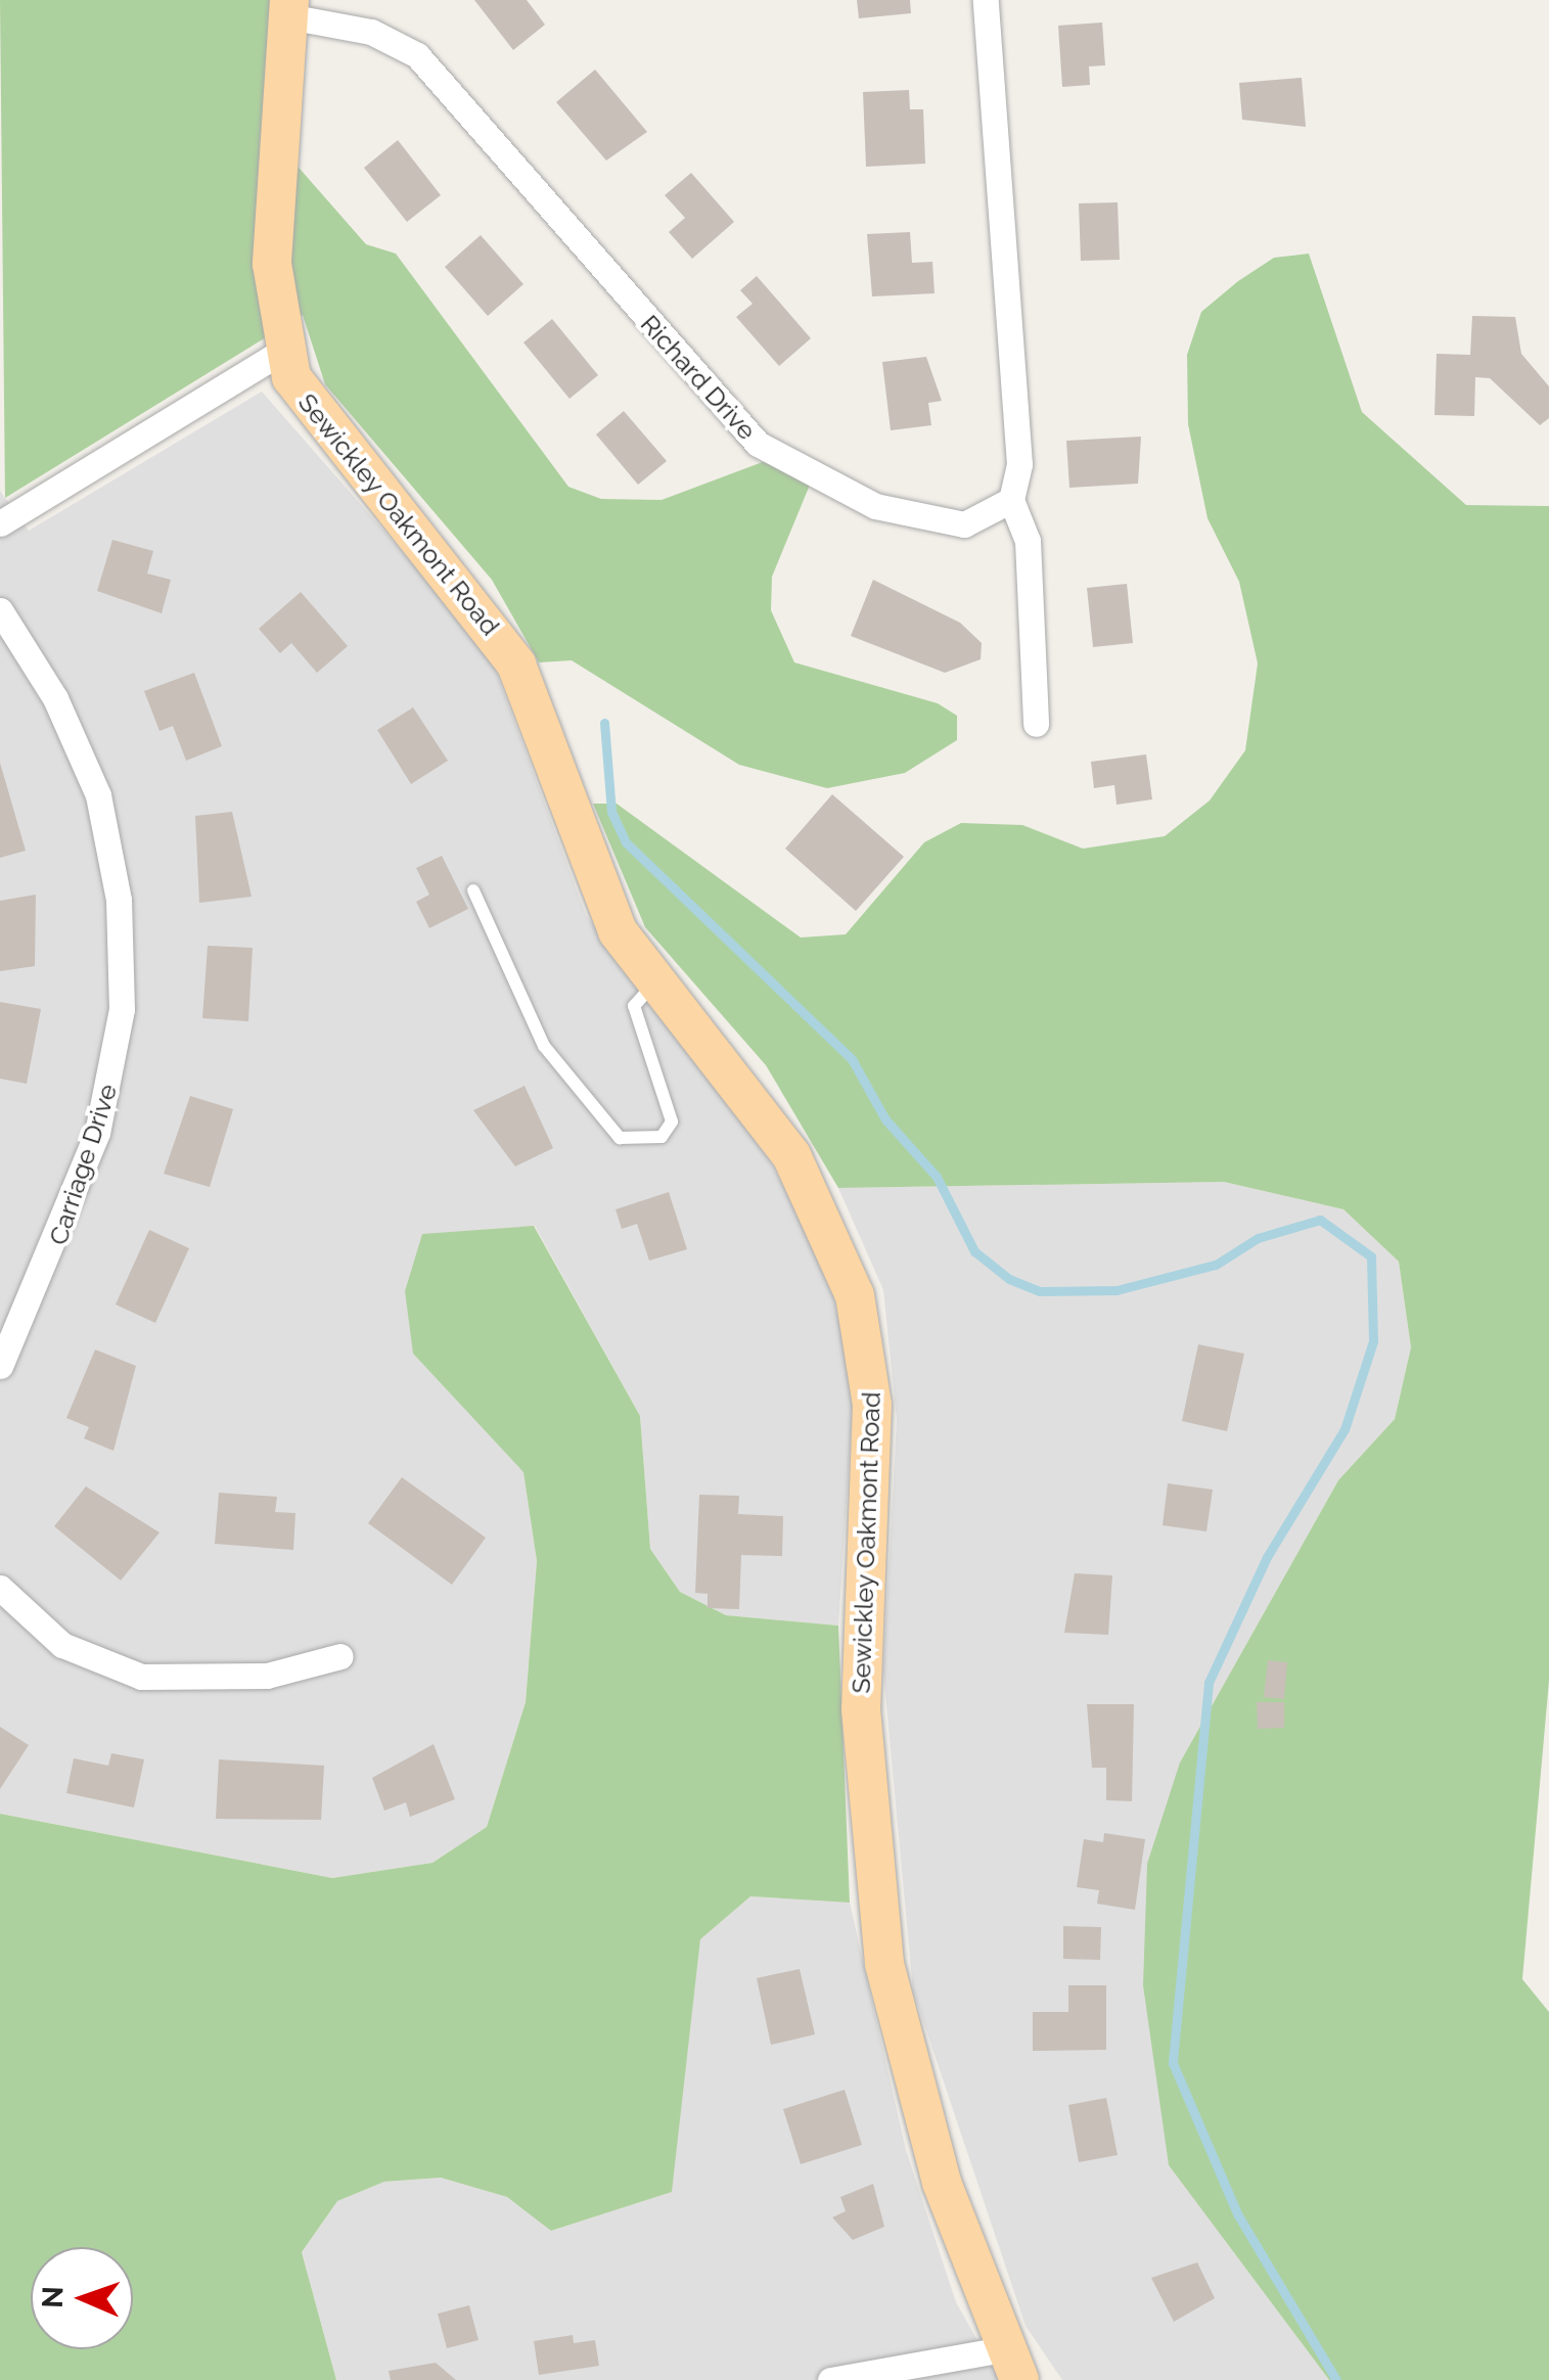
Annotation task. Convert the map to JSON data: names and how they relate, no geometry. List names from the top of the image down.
{
  "streets": {
    "main road": ["Sewickley Oakmont Road"],
    "street": ["Richard Drive", "Carriage Drive"]
  },
  "crossings": [
    ["Richard Drive", "Sewickley Oakmont Road"]
  ],
  "north": "left"
}
